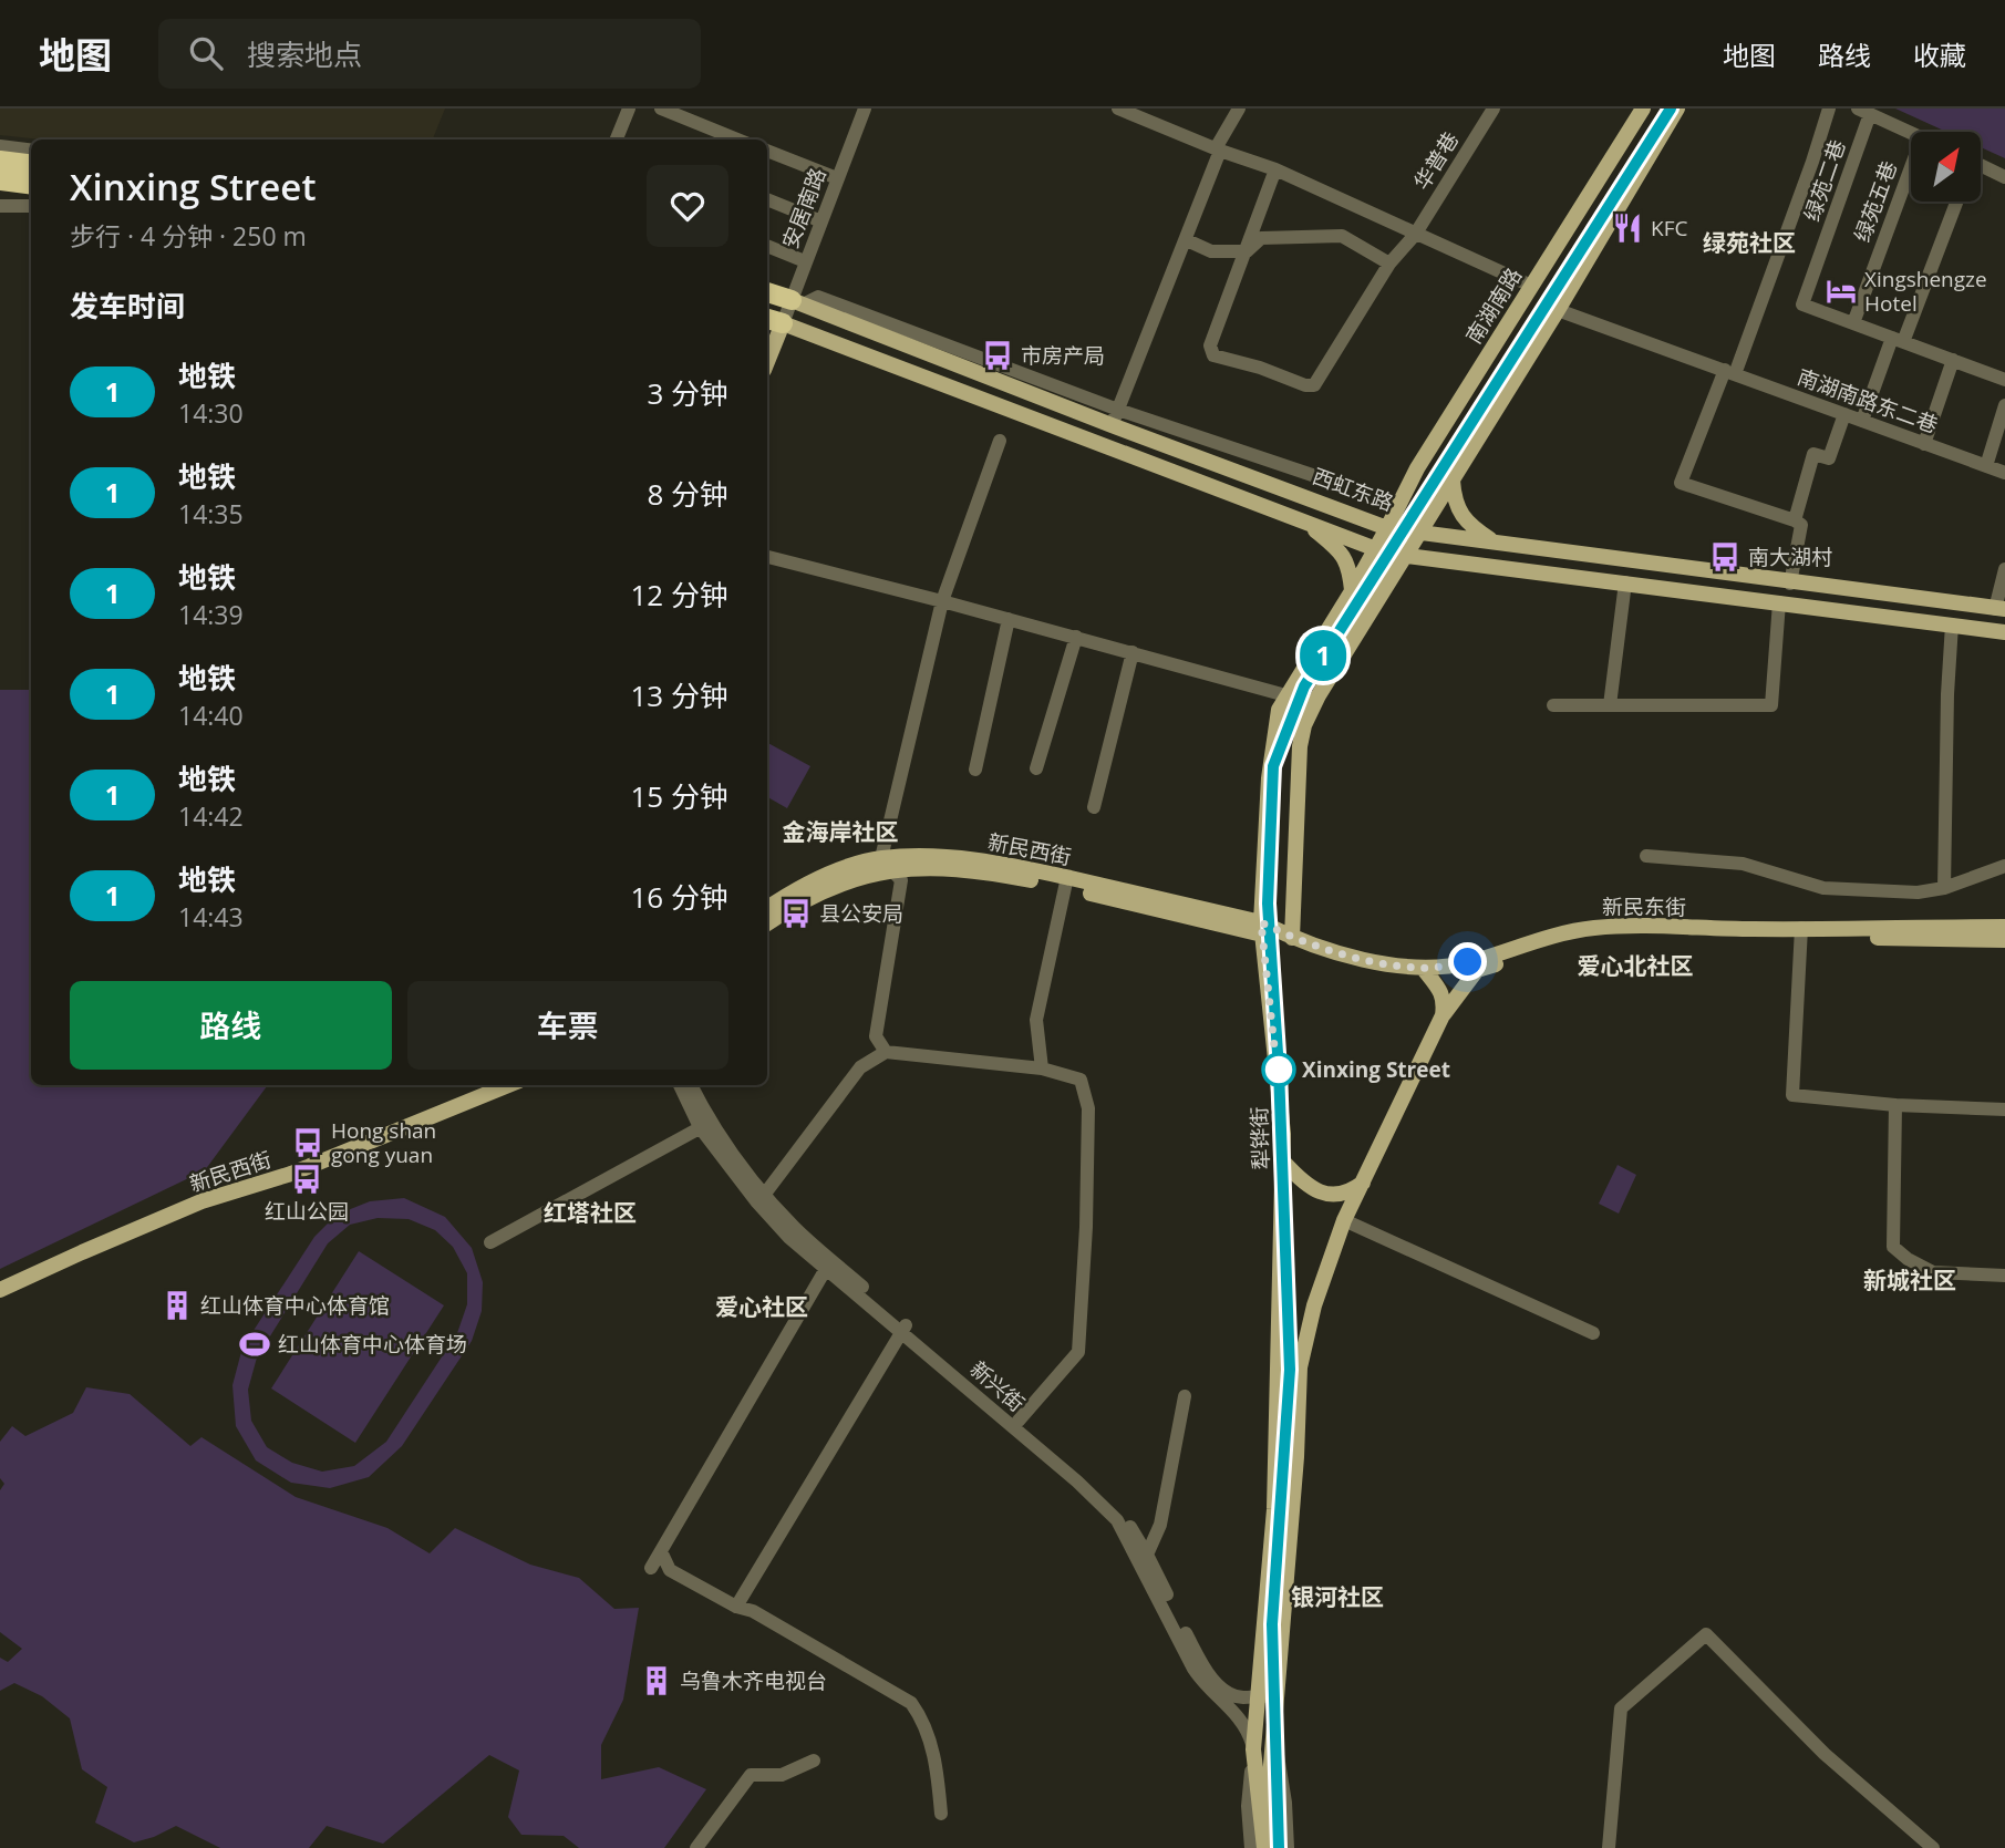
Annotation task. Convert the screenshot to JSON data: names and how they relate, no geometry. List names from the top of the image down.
{
  "streets": {
    "main road": [
      "南湖南路",
      "西虹东路",
      "新民西街",
      "新民东街",
      "犁铧街"
    ],
    "street": [
      "华普巷",
      "绿苑二巷",
      "绿苑五巷",
      "安居南路",
      "南湖南路东二巷",
      "新兴街"
    ]
  },
  "crossings": [
    ["绿苑二巷", "绿苑五巷"],
    ["安居南路", "西虹东路"],
    ["南湖南路", "西虹东路"],
    ["南湖南路", "犁铧街"],
    ["西虹东路", "犁铧街"],
    ["新民西街", "新民东街"],
    ["新民西街", "犁铧街"],
    ["犁铧街", "新兴街"]
  ],
  "districts": [
    "绿苑社区",
    "金海岸社区",
    "爱心北社区",
    "红塔社区",
    "新城社区",
    "爱心社区",
    "银河社区"
  ],
  "places": {
    "restaurant": ["KFC"],
    "hotel": ["Xingshengze Hotel"],
    "bus stop": [
      "市房产局",
      "南大湖村",
      "县公安局",
      "Hong shan gong yuan",
      "红山公园"
    ],
    "other": ["Xinxing Street"],
    "building": ["红山体育中心体育馆", "乌鲁木齐电视台"],
    "sports": ["红山体育中心体育场"]
  },
  "lines": ["metro line 1"],
  "north": "top right",
  "page": {
    "header": "地图",
    "search": "搜索地点",
    "nav": ["地图", "路线", "收藏"],
    "on_map": "1",
    "heading": [
      ["Xinxing Street", "步行 · 4 分钟 · 250 m"],
      "发车时间"
    ],
    "list": [
      {
        "mark": "1",
        "name": "地铁",
        "note": "14:30",
        "value": "3 分钟"
      },
      {
        "mark": "1",
        "name": "地铁",
        "note": "14:35",
        "value": "8 分钟"
      },
      {
        "mark": "1",
        "name": "地铁",
        "note": "14:39",
        "value": "12 分钟"
      },
      {
        "mark": "1",
        "name": "地铁",
        "note": "14:40",
        "value": "13 分钟"
      },
      {
        "mark": "1",
        "name": "地铁",
        "note": "14:42",
        "value": "15 分钟"
      },
      {
        "mark": "1",
        "name": "地铁",
        "note": "14:43",
        "value": "16 分钟"
      }
    ],
    "buttons": ["路线", "车票"]
  }
}
